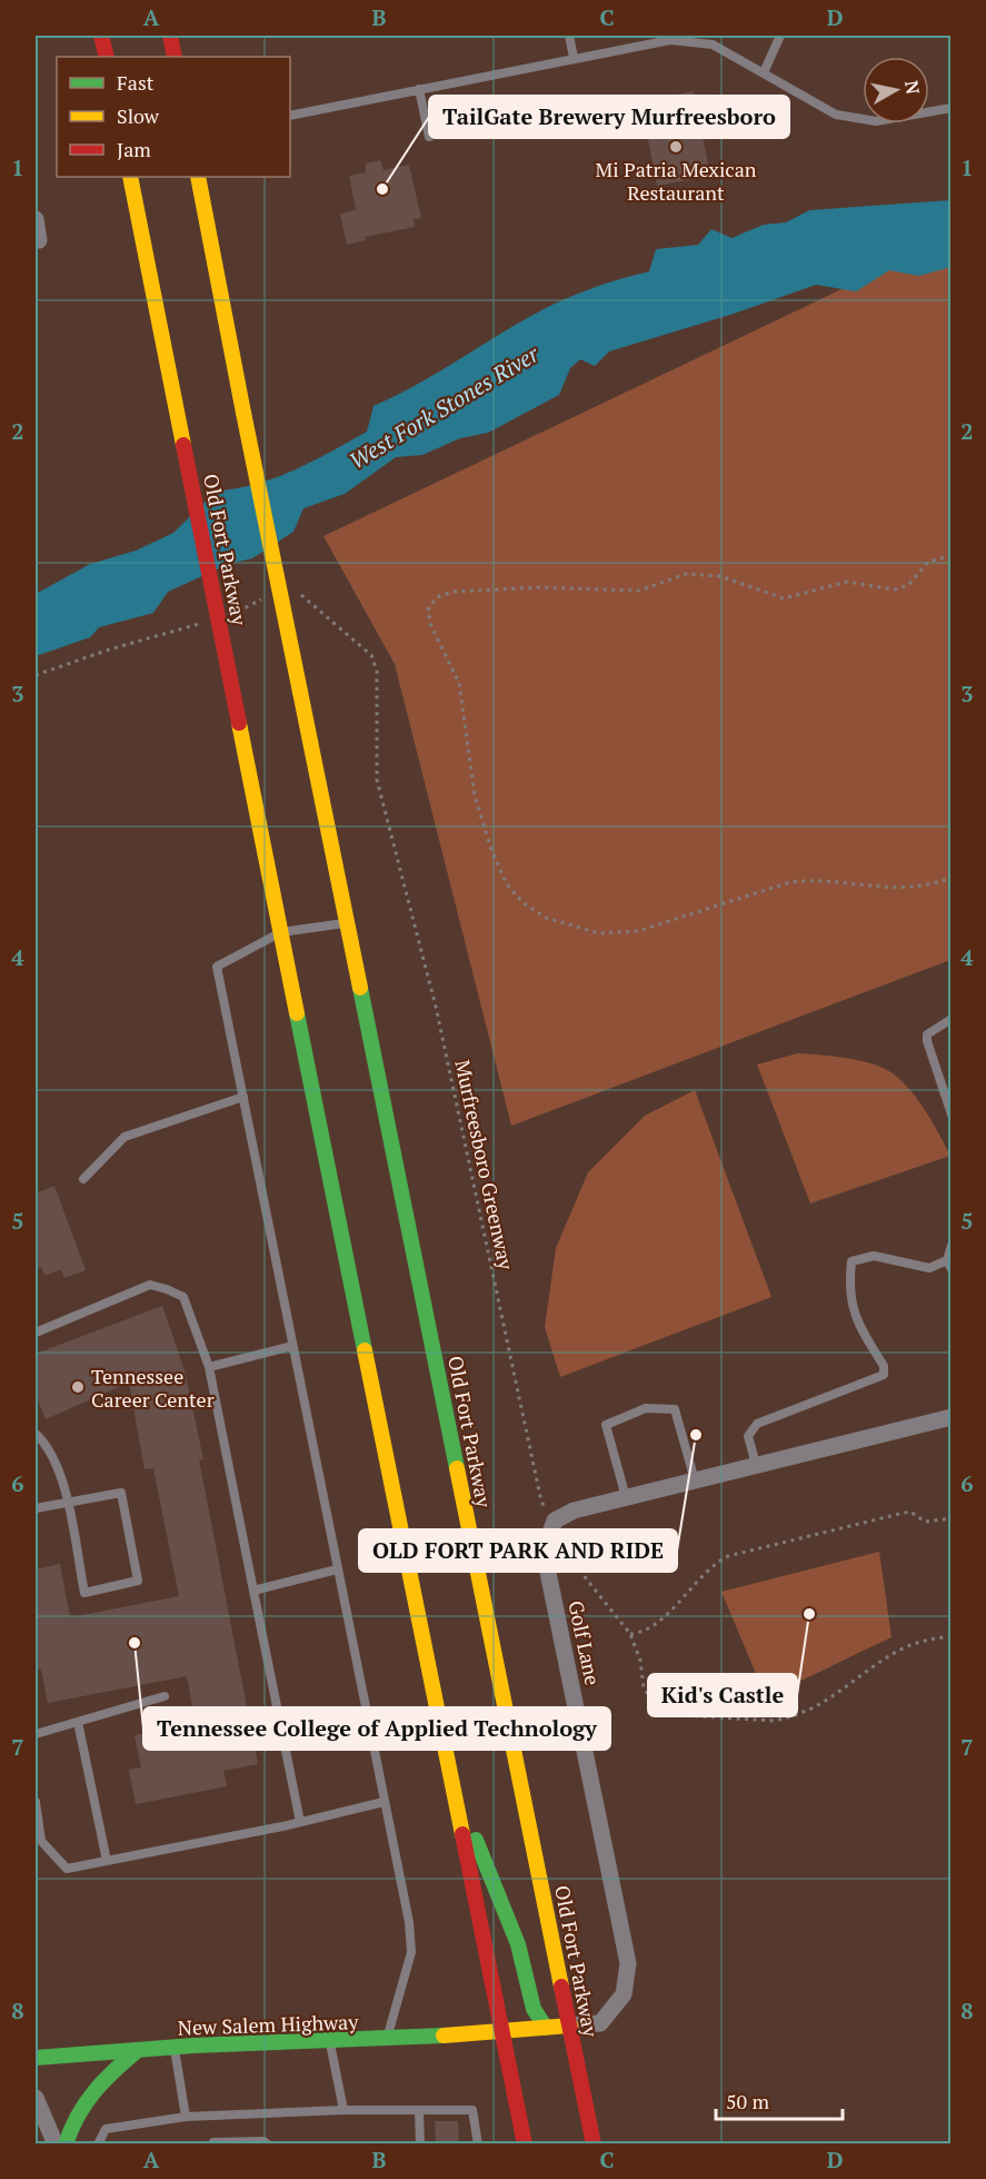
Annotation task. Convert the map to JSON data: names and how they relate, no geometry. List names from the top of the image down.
{
  "streets": {
    "main road": ["Old Fort Parkway", "New Salem Highway"],
    "street": ["Golf Lane"],
    "path": ["Murfreesboro Greenway"]
  },
  "crossings": [
    ["Old Fort Parkway", "Golf Lane"],
    ["Old Fort Parkway", "New Salem Highway"],
    ["Murfreesboro Greenway", "Golf Lane"],
    ["Golf Lane", "New Salem Highway"]
  ],
  "water": ["West Fork Stones River"],
  "places": [
    "Mi Patria Mexican Restaurant",
    "TailGate Brewery Murfreesboro",
    "Tennessee Career Center",
    "OLD FORT PARK AND RIDE",
    "Kid's Castle",
    "Tennessee College of Applied Technology"
  ],
  "legend": ["Fast", "Slow", "Jam"],
  "scale_bar": "50 m",
  "north": "right",
  "grid": {
    "columns": [
      "A",
      "B",
      "C",
      "D"
    ],
    "rows": [
      "1",
      "2",
      "3",
      "4",
      "5",
      "6",
      "7",
      "8"
    ]
  }
}
